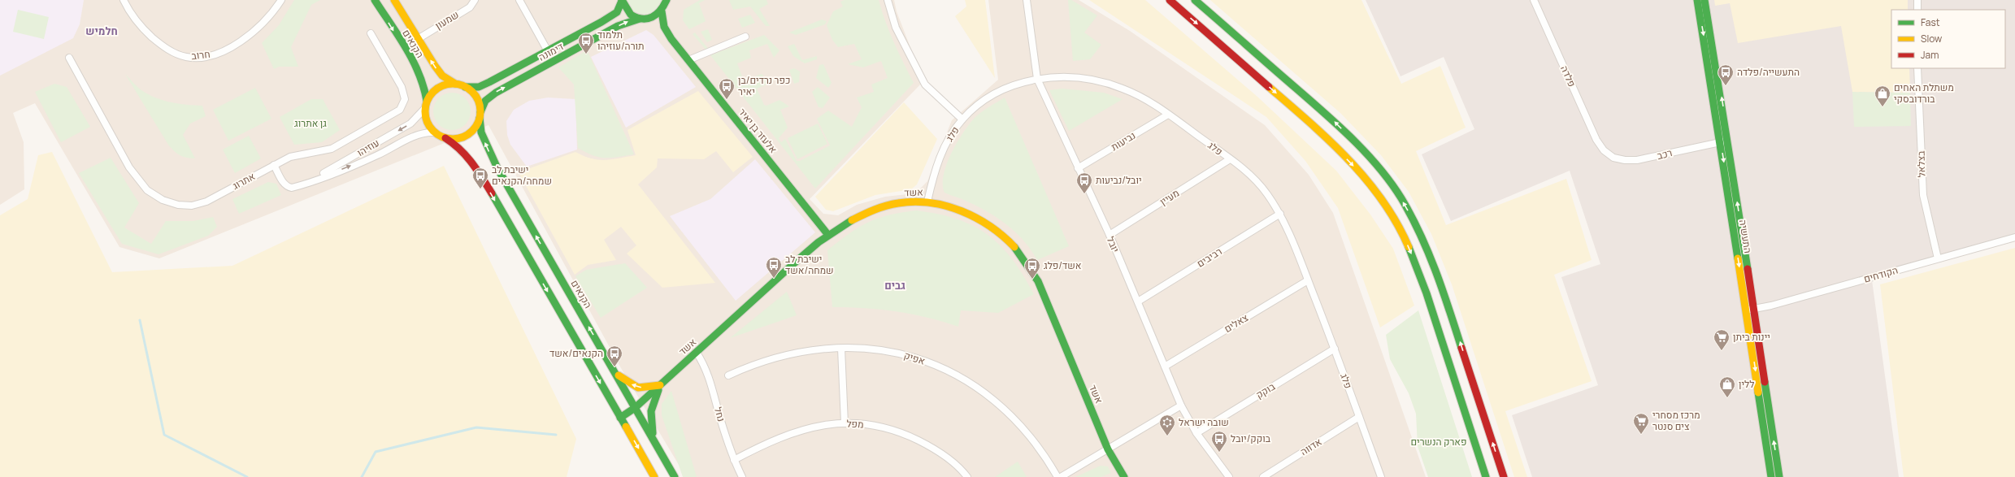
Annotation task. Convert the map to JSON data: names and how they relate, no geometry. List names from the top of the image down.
{
  "streets": {
    "main road": [
      "הקנאים",
      "דימונה",
      "אלעזר בן יאיר",
      "אשד",
      "התעשיה"
    ],
    "street": [
      "שמעון",
      "חרוב",
      "פלדה",
      "פלג",
      "נביעות",
      "עוזיהו",
      "רכב",
      "בצלאל",
      "אתרוג",
      "מעיין",
      "יובל",
      "רביבים",
      "הקודחים",
      "צאלים",
      "אפיק",
      "בוקק",
      "נחל",
      "מפל",
      "אדווה"
    ]
  },
  "crossings": [
    ["שמעון", "הקנאים"],
    ["הקנאים", "דימונה"],
    ["הקנאים", "עוזיהו"],
    ["הקנאים", "אשד"],
    ["דימונה", "אלעזר בן יאיר"],
    ["דימונה", "עוזיהו"],
    ["פלדה", "רכב"],
    ["אלעזר בן יאיר", "אשד"],
    ["פלג", "נביעות"],
    ["פלג", "אשד"],
    ["פלג", "מעיין"],
    ["פלג", "יובל"],
    ["פלג", "רביבים"],
    ["פלג", "צאלים"],
    ["פלג", "בוקק"],
    ["פלג", "אדווה"],
    ["נביעות", "יובל"],
    ["עוזיהו", "אתרוג"],
    ["רכב", "התעשיה"],
    ["בצלאל", "הקודחים"],
    ["אשד", "נחל"],
    ["מעיין", "יובל"],
    ["התעשיה", "הקודחים"],
    ["יובל", "רביבים"],
    ["יובל", "צאלים"],
    ["יובל", "בוקק"],
    ["נחל", "מפל"]
  ],
  "districts": ["חלמיש", "גבים"],
  "parks": ["גן אתרוג", "פארק הנשרים"],
  "places": {
    "bus stop": [
      "תלמוד תורה/עוזיהו",
      "התעשייה/פלדה",
      "כפר נרדים/בן יאיר",
      "ישיבת לב שמחה/הקנאים",
      "יובל/נביעות",
      "ישיבת לב שמחה/אשד",
      "אשד/פלג",
      "הקנאים/אשד",
      "בוקק/יובל"
    ],
    "shop": ["משתלת האחים בורדובסקי", "ללין"],
    "supermarket": ["יינות ביתן", "מרכז מסחרי צים סנטר"],
    "synagogue": ["שובה ישראל"]
  },
  "legend": ["Fast", "Slow", "Jam"]
}
